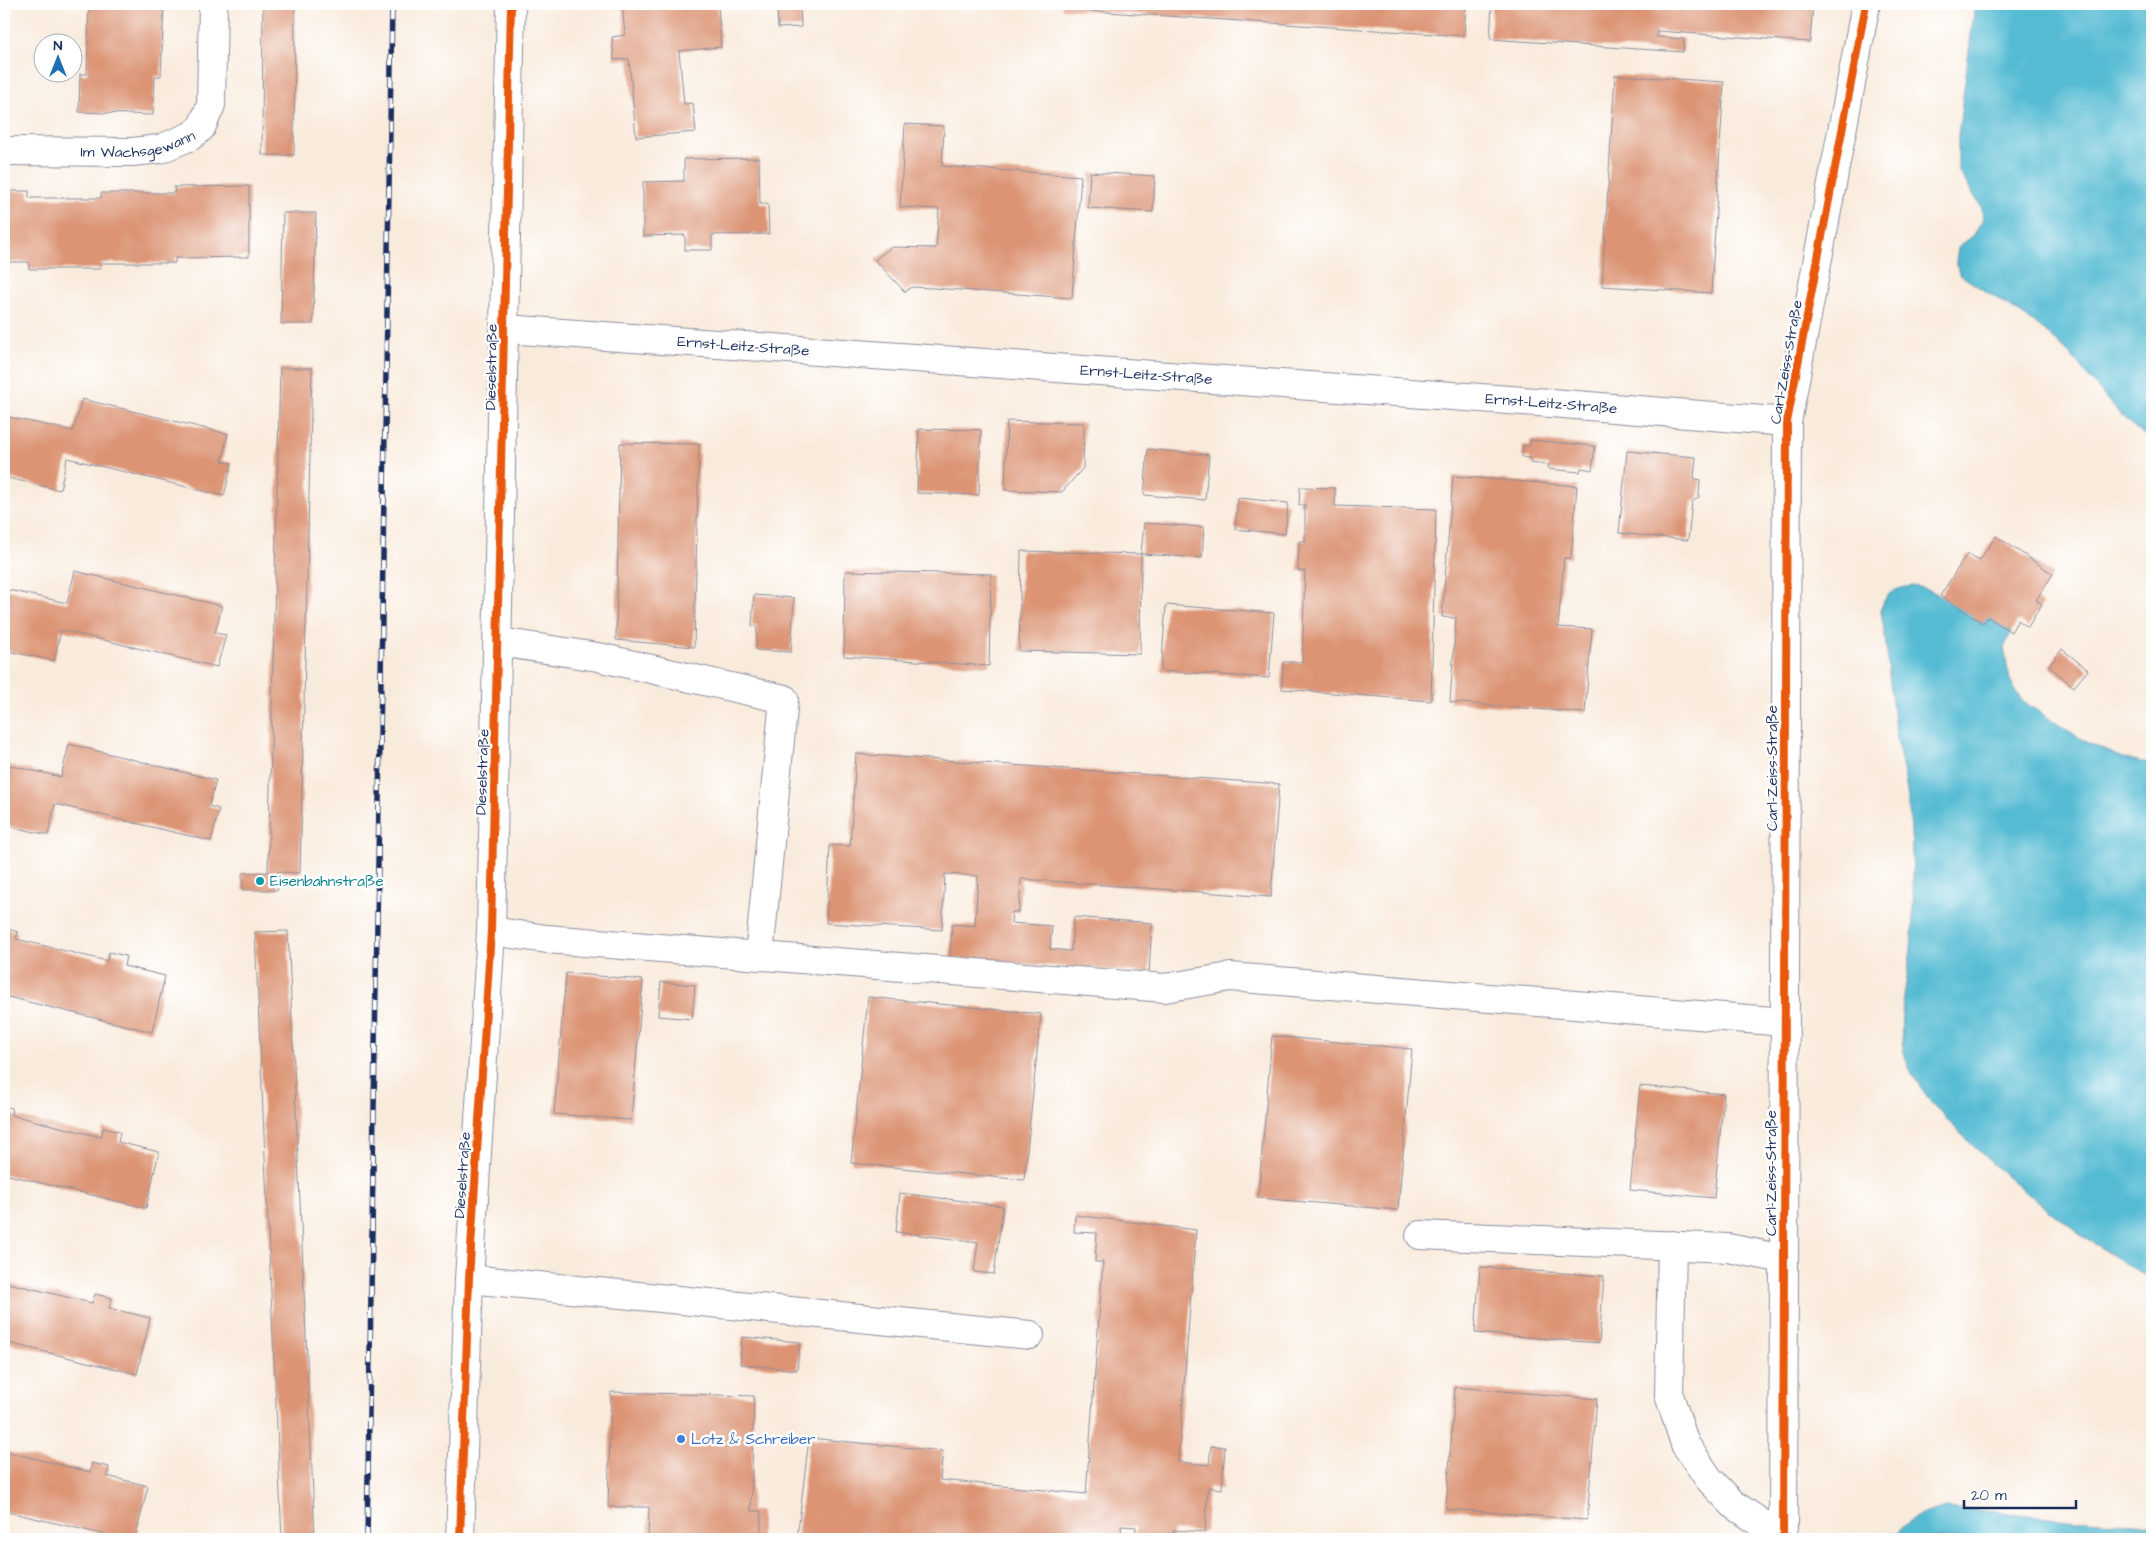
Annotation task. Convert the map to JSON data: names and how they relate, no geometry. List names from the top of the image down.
{
  "streets": {
    "street": [
      "Im Wachsgewann",
      "Ernst-Leitz-Straße",
      "Carl-Zeiss-Straße",
      "Dieselstraße"
    ]
  },
  "crossings": [
    ["Ernst-Leitz-Straße", "Carl-Zeiss-Straße"],
    ["Ernst-Leitz-Straße", "Dieselstraße"]
  ],
  "places": ["Eisenbahnstraße", "Lotz & Schreiber"],
  "scale_bar": "20 m",
  "north": "top"
}
